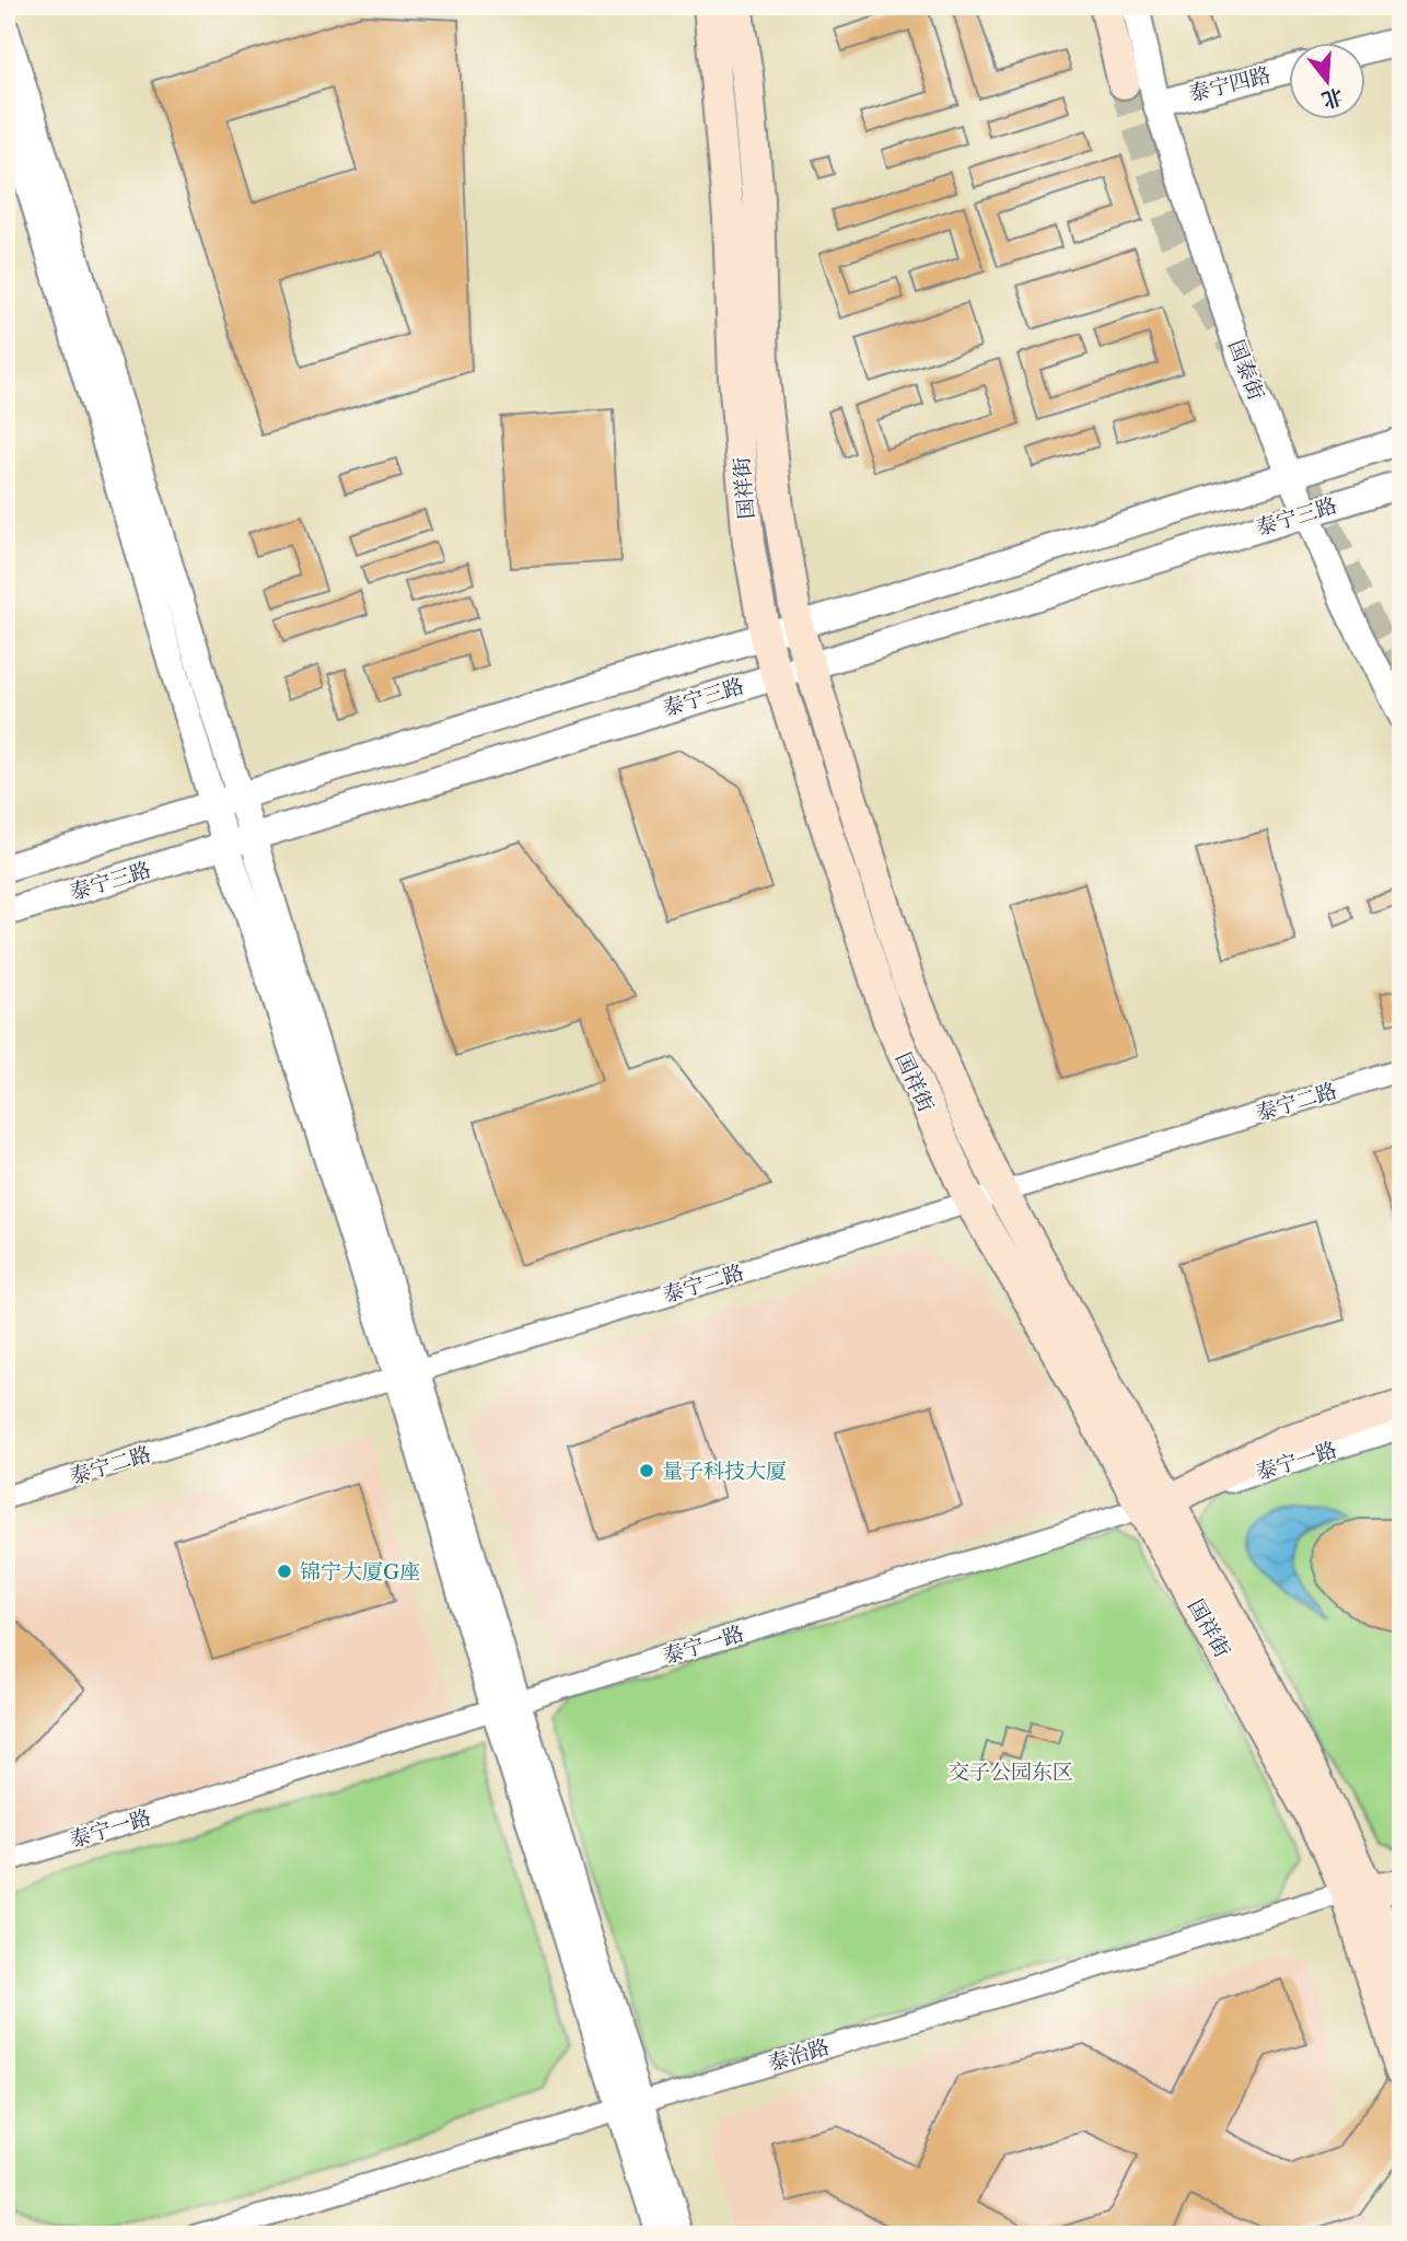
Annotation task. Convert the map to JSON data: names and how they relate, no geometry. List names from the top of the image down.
{
  "streets": {
    "main road": ["国祥街"],
    "street": [
      "泰宁四路",
      "国泰街",
      "泰宁三路",
      "泰宁二路",
      "泰宁一路",
      "泰治路"
    ]
  },
  "crossings": [
    ["泰宁四路", "国泰街"],
    ["国泰街", "泰宁三路"],
    ["国祥街", "泰宁三路"],
    ["国祥街", "泰宁二路"],
    ["国祥街", "泰宁一路"],
    ["国祥街", "泰治路"]
  ],
  "parks": ["交子公园东区"],
  "places": ["量子科技大厦", "锦宁大厦G座"],
  "north": "bottom"
}
